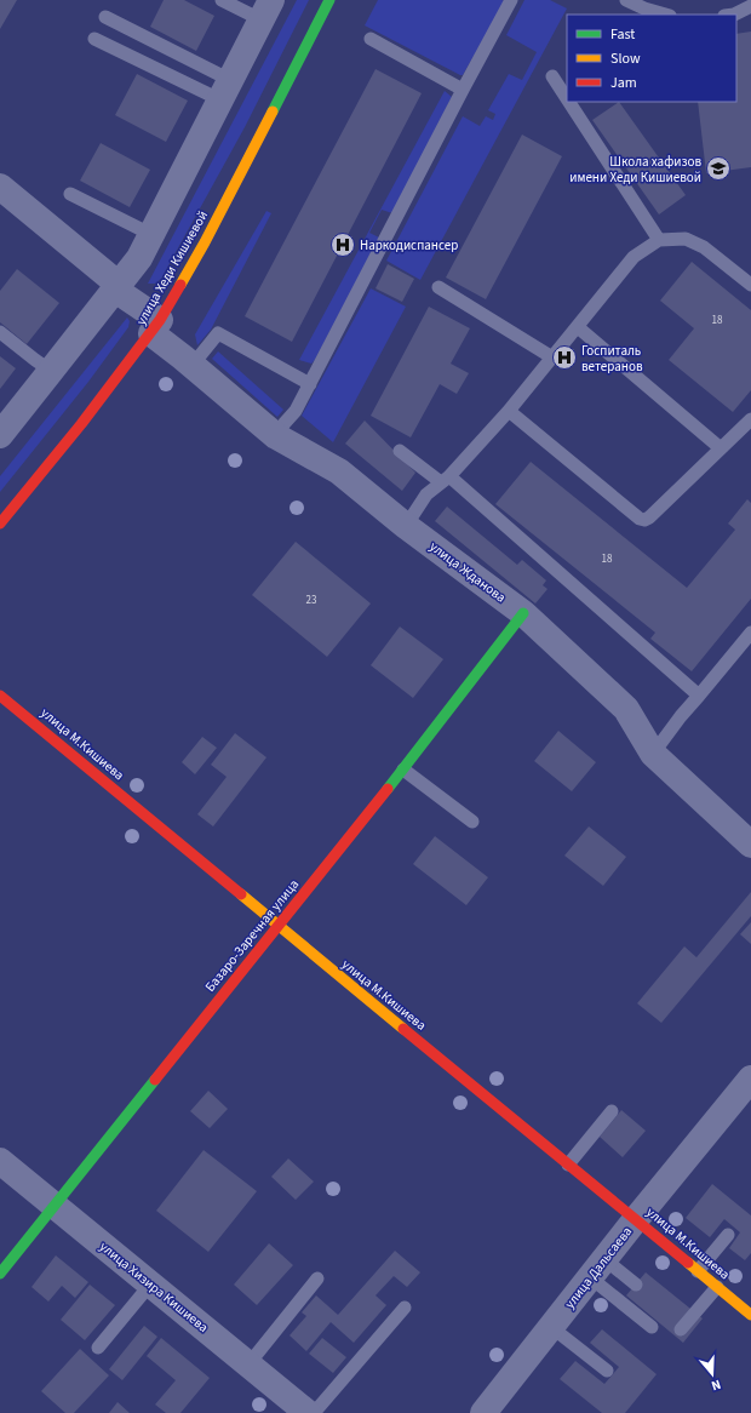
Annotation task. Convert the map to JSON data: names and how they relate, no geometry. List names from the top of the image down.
{
  "streets": {
    "street": [
      "улица Хеди Кишиевой",
      "улица Жданова",
      "улица М.Кишиева",
      "Базаро-Заречная улица",
      "улица Дальсаева",
      "улица Хизира Кишиева"
    ]
  },
  "crossings": [
    ["улица Хеди Кишиевой", "улица Жданова"],
    ["улица Жданова", "Базаро-Заречная улица"],
    ["улица М.Кишиева", "Базаро-Заречная улица"],
    ["улица М.Кишиева", "улица Дальсаева"],
    ["Базаро-Заречная улица", "улица Хизира Кишиева"]
  ],
  "places": {
    "school or university": ["Школа хафизов имени Хеди Кишиевой"],
    "hospital": ["Наркодиспансер", "Госпиталь ветеранов"]
  },
  "house_numbers": ["18", "18", "23"],
  "legend": ["Fast", "Slow", "Jam"],
  "north": "bottom"
}
